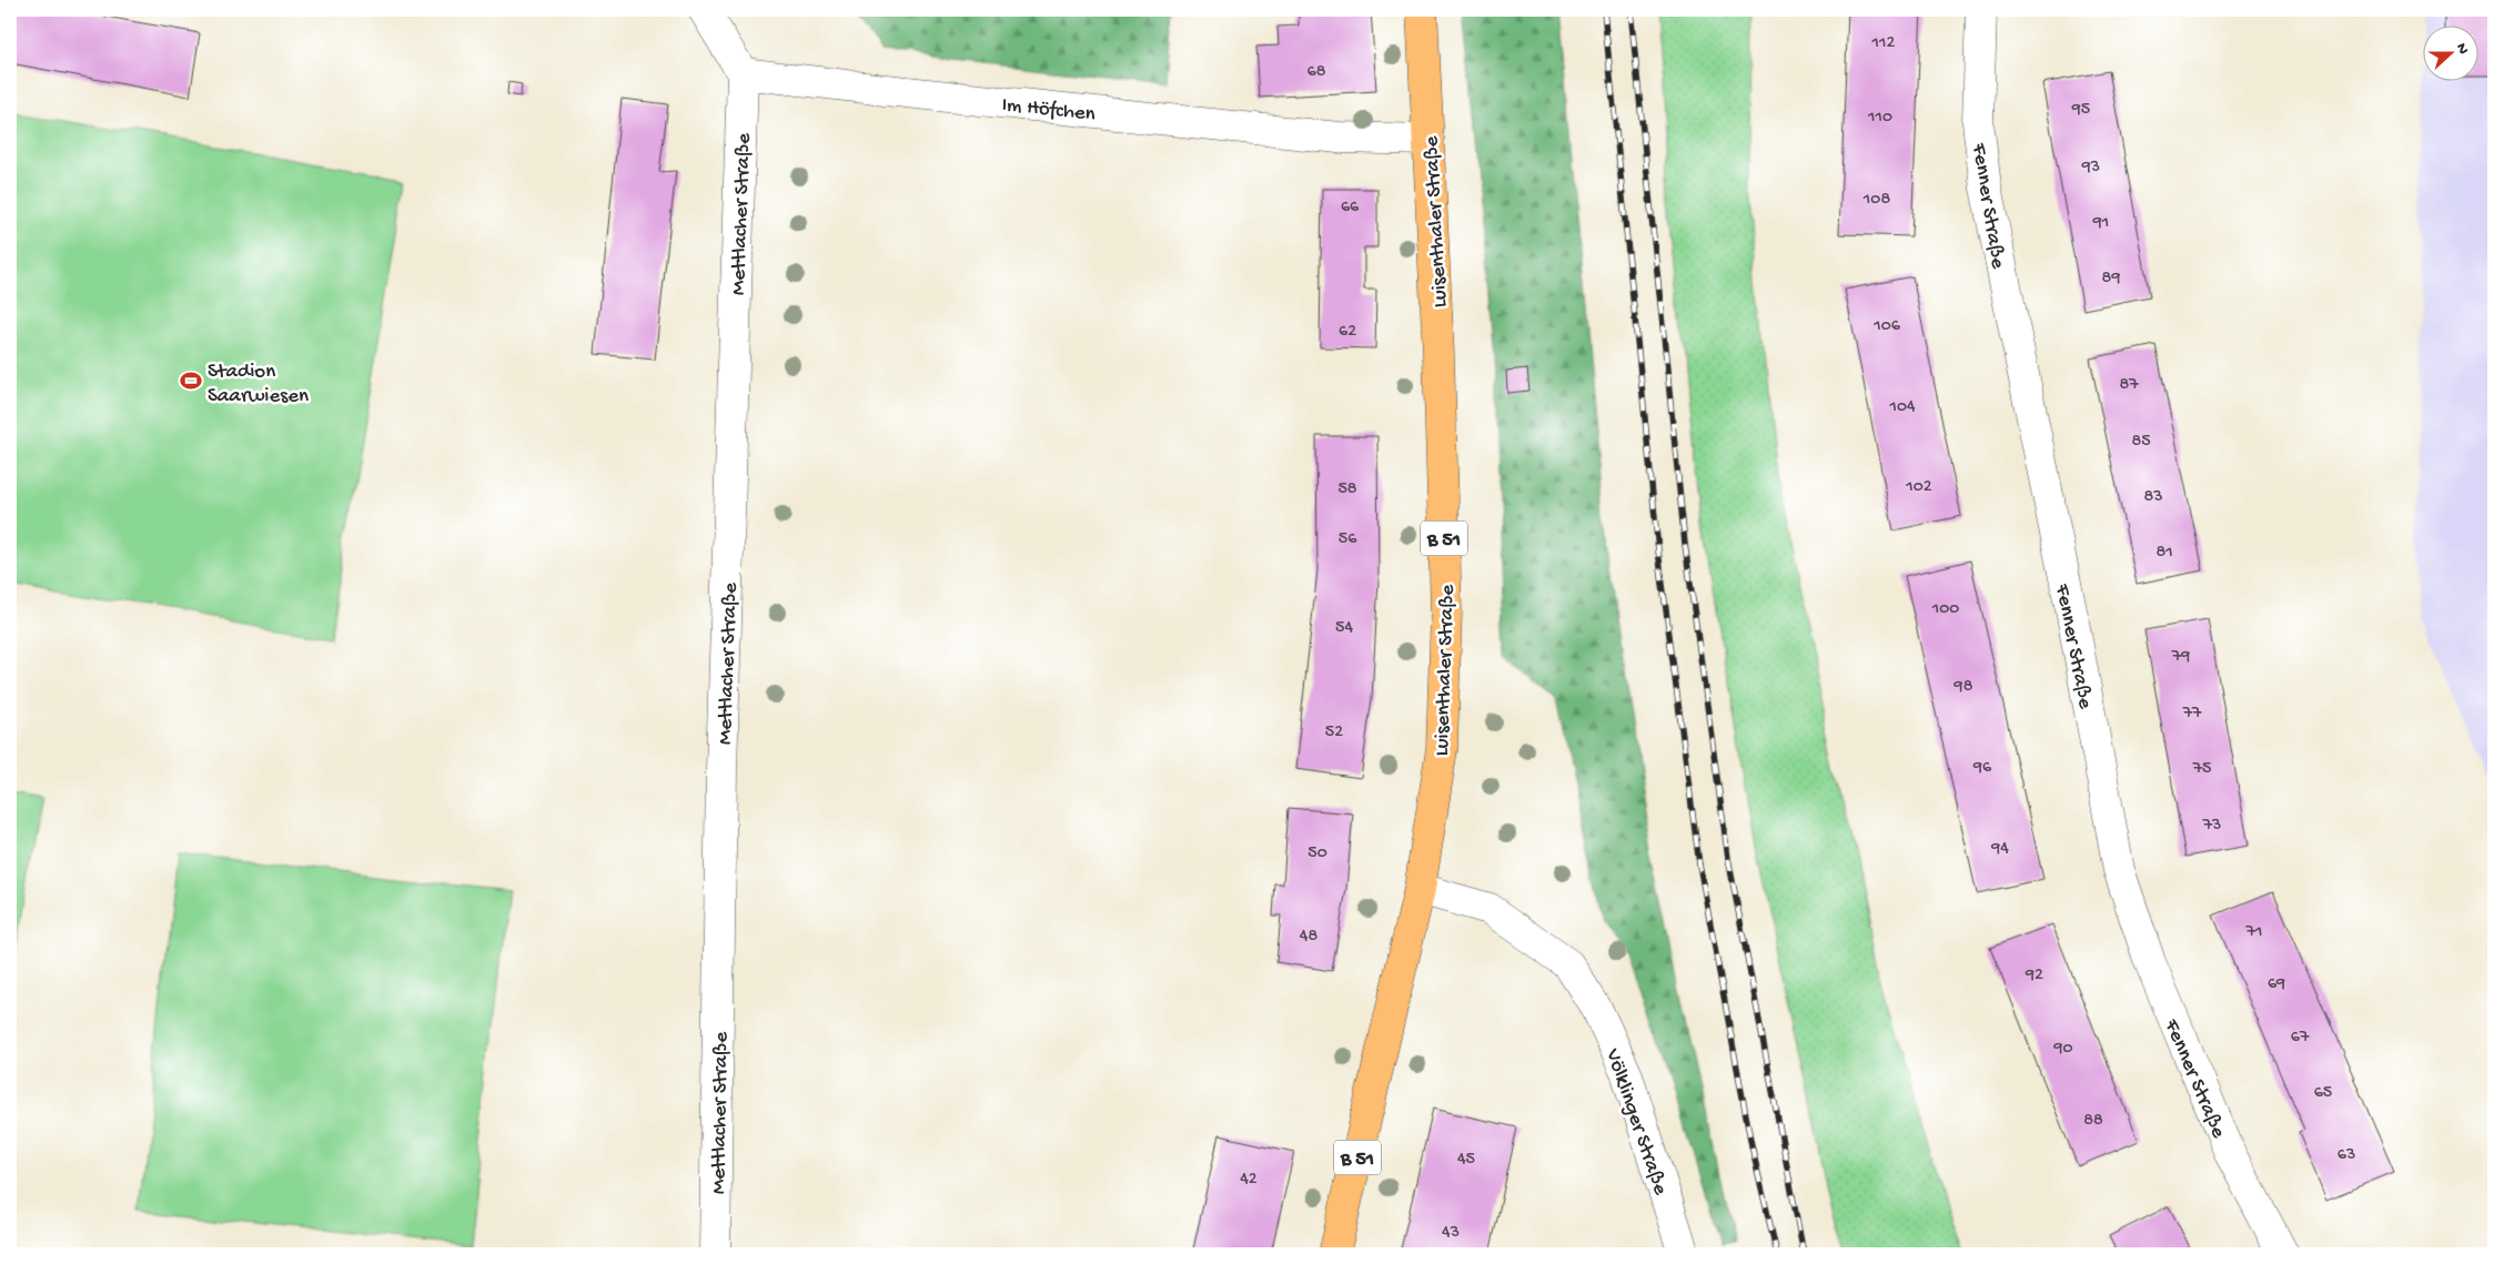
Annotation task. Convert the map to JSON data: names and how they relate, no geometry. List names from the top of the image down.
{
  "streets": {
    "main road": ["Luisenthaler Straße", "B 51"],
    "street": [
      "Im Höfchen",
      "Fenner Straße",
      "Mettlacher Straße",
      "Völklinger Straße"
    ]
  },
  "crossings": [
    ["Im Höfchen", "Mettlacher Straße"],
    ["Im Höfchen", "Luisenthaler Straße"],
    ["Luisenthaler Straße", "Völklinger Straße"]
  ],
  "places": {
    "sports": ["Stadion Saarwiesen"]
  },
  "house_numbers": [
    "112",
    "68",
    "95",
    "110",
    "93",
    "108",
    "66",
    "91",
    "89",
    "106",
    "62",
    "87",
    "104",
    "85",
    "102",
    "58",
    "83",
    "56",
    "81",
    "100",
    "54",
    "79",
    "98",
    "77",
    "52",
    "96",
    "75",
    "73",
    "94",
    "50",
    "71",
    "48",
    "92",
    "69",
    "67",
    "90",
    "65",
    "88",
    "63",
    "45",
    "42",
    "43"
  ],
  "north": "right"
}
